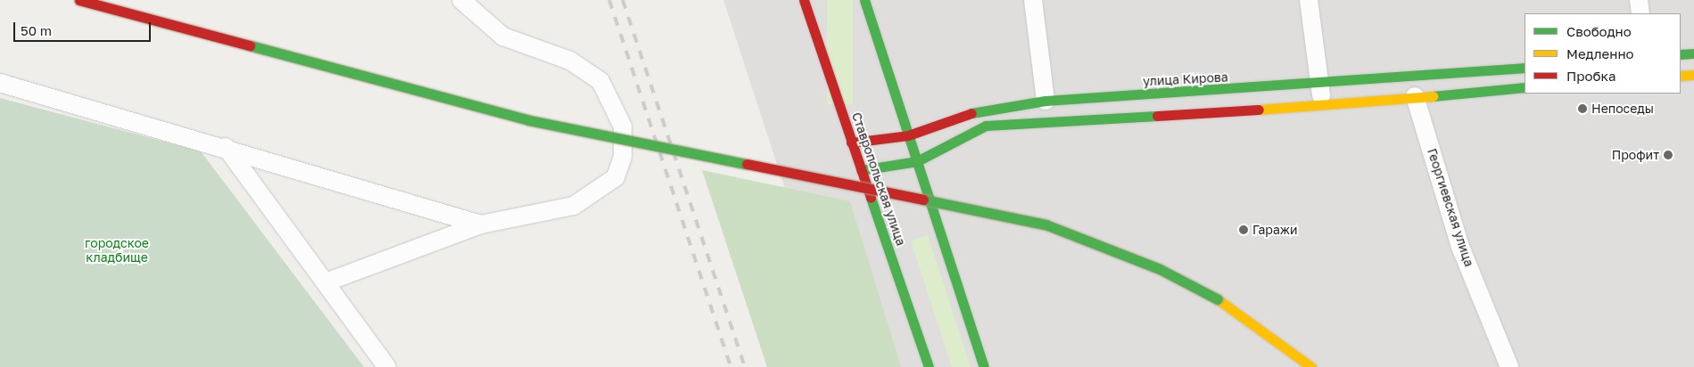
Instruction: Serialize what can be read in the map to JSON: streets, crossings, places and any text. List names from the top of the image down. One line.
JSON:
{"streets":{"main road":["улица Кирова","Ставропольская улица"],"street":["Георгиевская улица"]},"crossings":[["улица Кирова","Ставропольская улица"]],"parks":["городское кладбище"],"places":["Непоседы","Профит","Гаражи"],"legend":["Свободно","Медленно","Пробка"],"scale_bar":"50 m"}
